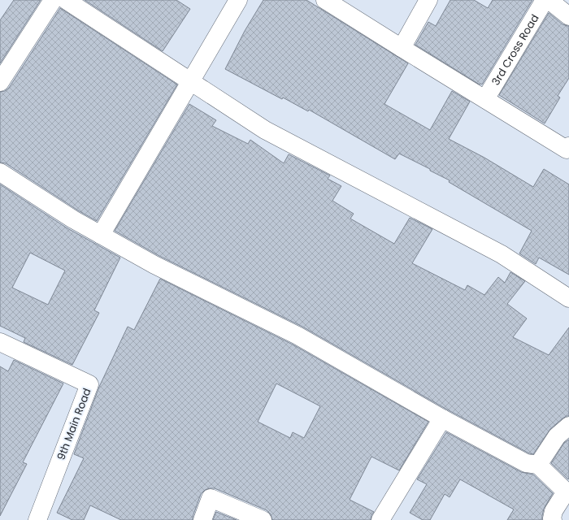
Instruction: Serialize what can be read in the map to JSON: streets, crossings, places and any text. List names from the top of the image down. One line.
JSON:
{"streets":{"street":["3rd Cross Road","9th Main Road"]}}
